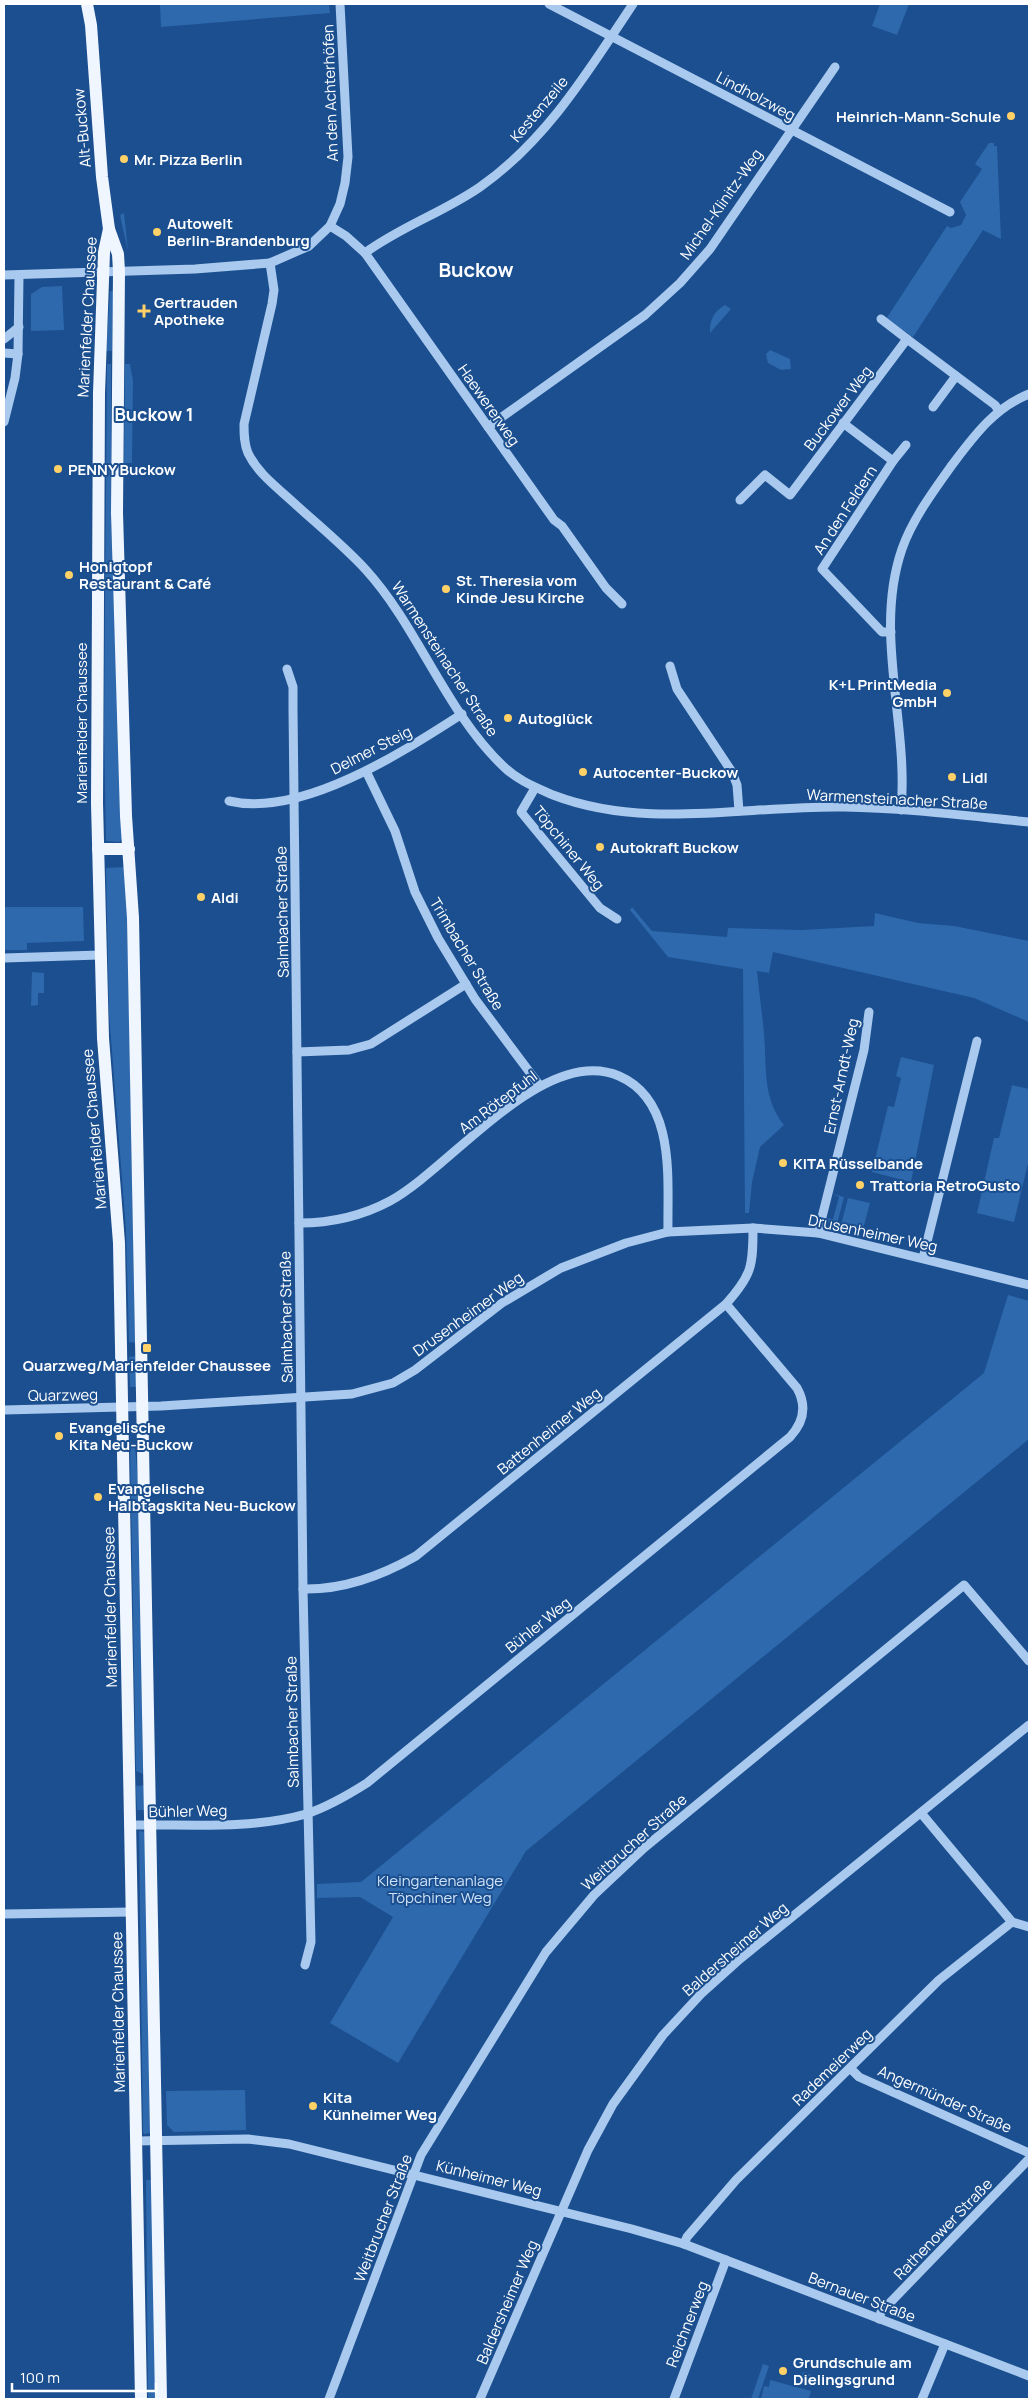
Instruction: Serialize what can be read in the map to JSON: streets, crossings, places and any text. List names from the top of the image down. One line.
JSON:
{"streets":{"main road":["Alt-Buckow","Marienfelder Chaussee"],"street":["An den Achterhöfen","Lindholzweg","Kestenzeile","Michel-Klinitz-Weg","Haewererweg","Buckower Weg","An den Feldern","Warmensteinacher Straße","Delmer Steig","Töpchiner Weg","Salmbacher Straße","Trimbacher Straße","Ernst-Arndt-Weg","Am Rötepfuhl","Drusenheimer Weg","Quarzweg","Battenheimer Weg","Bühler Weg","Weitbrucher Straße","Baldersheimer Weg","Rademeierweg","Angermünder Straße","Künheimer Weg","Rathenower Straße","Bernauer Straße","Reichnerweg"]},"crossings":[["An den Achterhöfen","Marienfelder Chaussee"],["An den Achterhöfen","Haewererweg"],["An den Achterhöfen","Warmensteinacher Straße"],["Lindholzweg","Kestenzeile"],["Lindholzweg","Michel-Klinitz-Weg"],["Kestenzeile","Haewererweg"],["Alt-Buckow","Marienfelder Chaussee"],["Michel-Klinitz-Weg","Haewererweg"],["Marienfelder Chaussee","Drusenheimer Weg"],["Marienfelder Chaussee","Quarzweg"],["Marienfelder Chaussee","Bühler Weg"],["Marienfelder Chaussee","Künheimer Weg"],["Buckower Weg","An den Feldern"],["Warmensteinacher Straße","Delmer Steig"],["Warmensteinacher Straße","Töpchiner Weg"],["Delmer Steig","Salmbacher Straße"],["Delmer Steig","Trimbacher Straße"],["Salmbacher Straße","Am Rötepfuhl"],["Salmbacher Straße","Drusenheimer Weg"],["Salmbacher Straße","Battenheimer Weg"],["Salmbacher Straße","Bühler Weg"],["Trimbacher Straße","Am Rötepfuhl"],["Ernst-Arndt-Weg","Drusenheimer Weg"],["Am Rötepfuhl","Drusenheimer Weg"],["Drusenheimer Weg","Quarzweg"],["Drusenheimer Weg","Battenheimer Weg"],["Battenheimer Weg","Bühler Weg"],["Weitbrucher Straße","Künheimer Weg"],["Baldersheimer Weg","Künheimer Weg"],["Rademeierweg","Angermünder Straße"],["Rademeierweg","Künheimer Weg"],["Rademeierweg","Bernauer Straße"],["Künheimer Weg","Bernauer Straße"],["Rathenower Straße","Bernauer Straße"],["Bernauer Straße","Reichnerweg"]],"districts":["Buckow","Buckow 1"],"parks":["Kleingartenanlage Töpchiner Weg"],"places":{"other":["Heinrich-Mann-Schule","Mr. Pizza Berlin","Autowelt Berlin-Brandenburg","PENNY Buckow","Honigtopf Restaurant & Café","St. Theresia vom Kinde Jesu Kirche","K+L PrintMedia GmbH","Autoglück","Autocenter-Buckow","Lidl","Autokraft Buckow","Aldi","KITA Rüsselbande","Trattoria RetroGusto","Evangelische Kita Neu-Buckow","Evangelische Halbtagskita Neu-Buckow","Kita Künheimer Weg","Grundschule am Dielingsgrund"],"health":["Gertrauden Apotheke"],"transit":["Quarzweg/Marienfelder Chaussee"]},"scale_bar":"100 m"}
